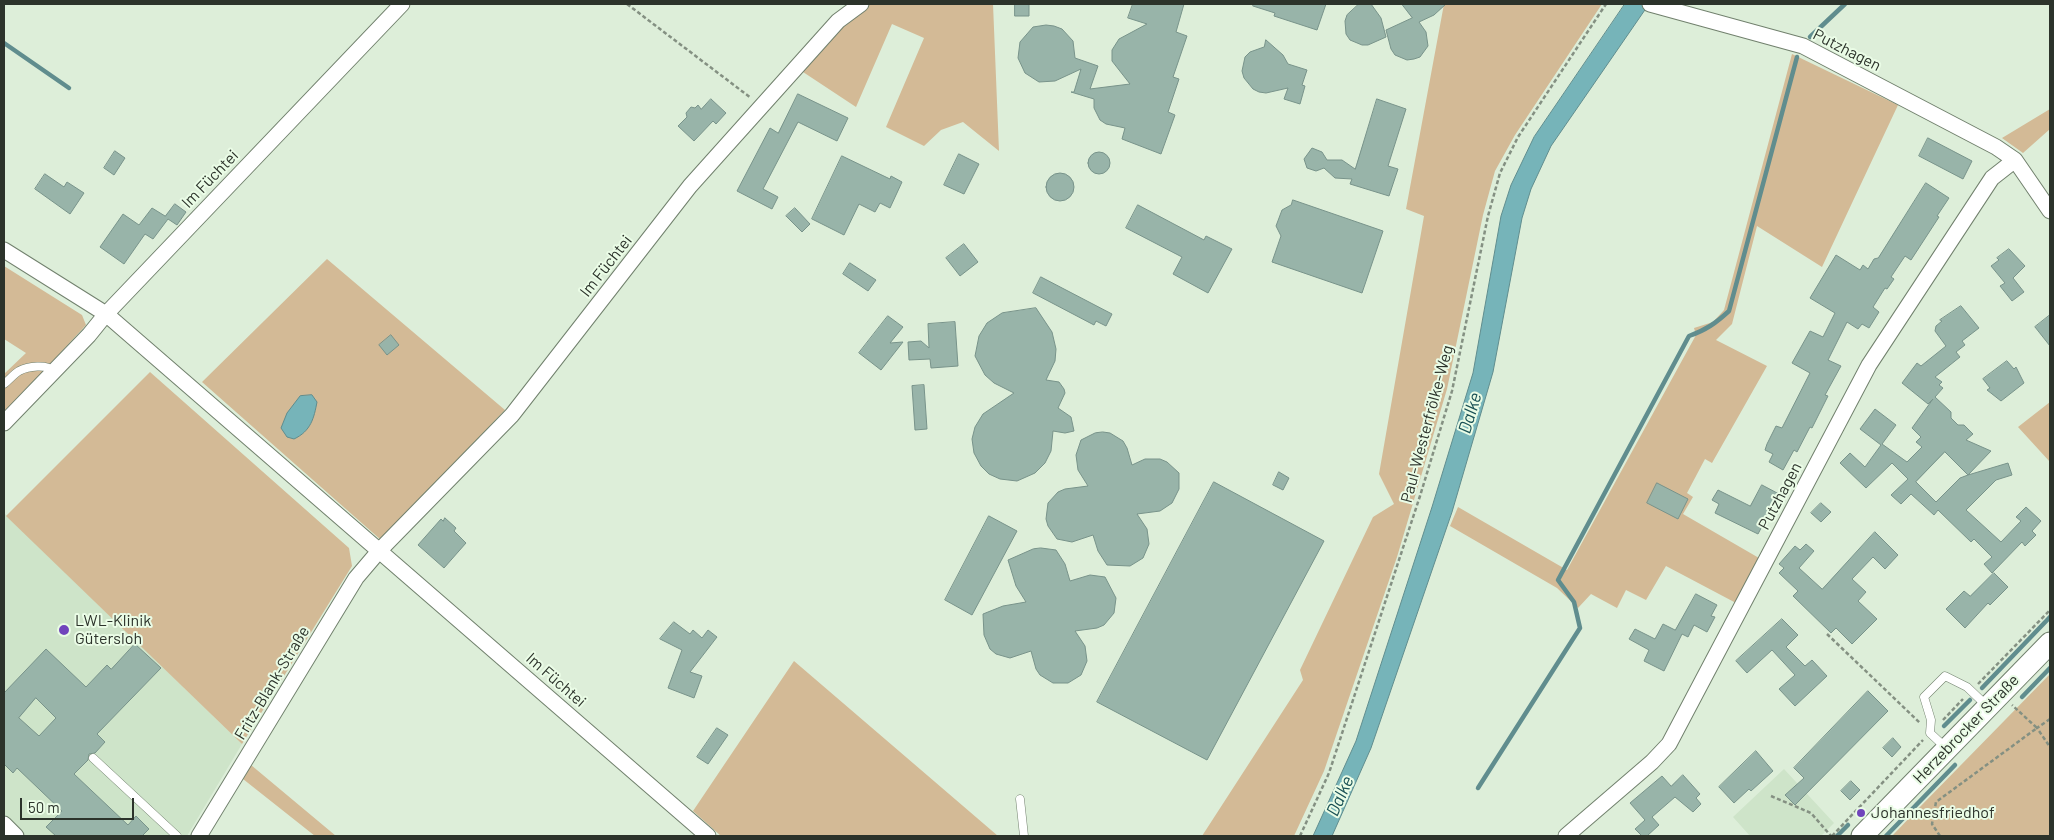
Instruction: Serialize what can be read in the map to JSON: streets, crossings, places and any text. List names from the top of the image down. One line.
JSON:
{"streets":{"main road":["Herzebrocker Straße"],"street":["Putzhagen","Im Füchtei","Fritz-Blank-Straße"],"path":["Paul-Westerfrölke-Weg"]},"crossings":[["Im Füchtei","Fritz-Blank-Straße"]],"water":["Dalke"],"places":["LWL-Klinik Gütersloh","Johannesfriedhof"],"scale_bar":"50 m"}
